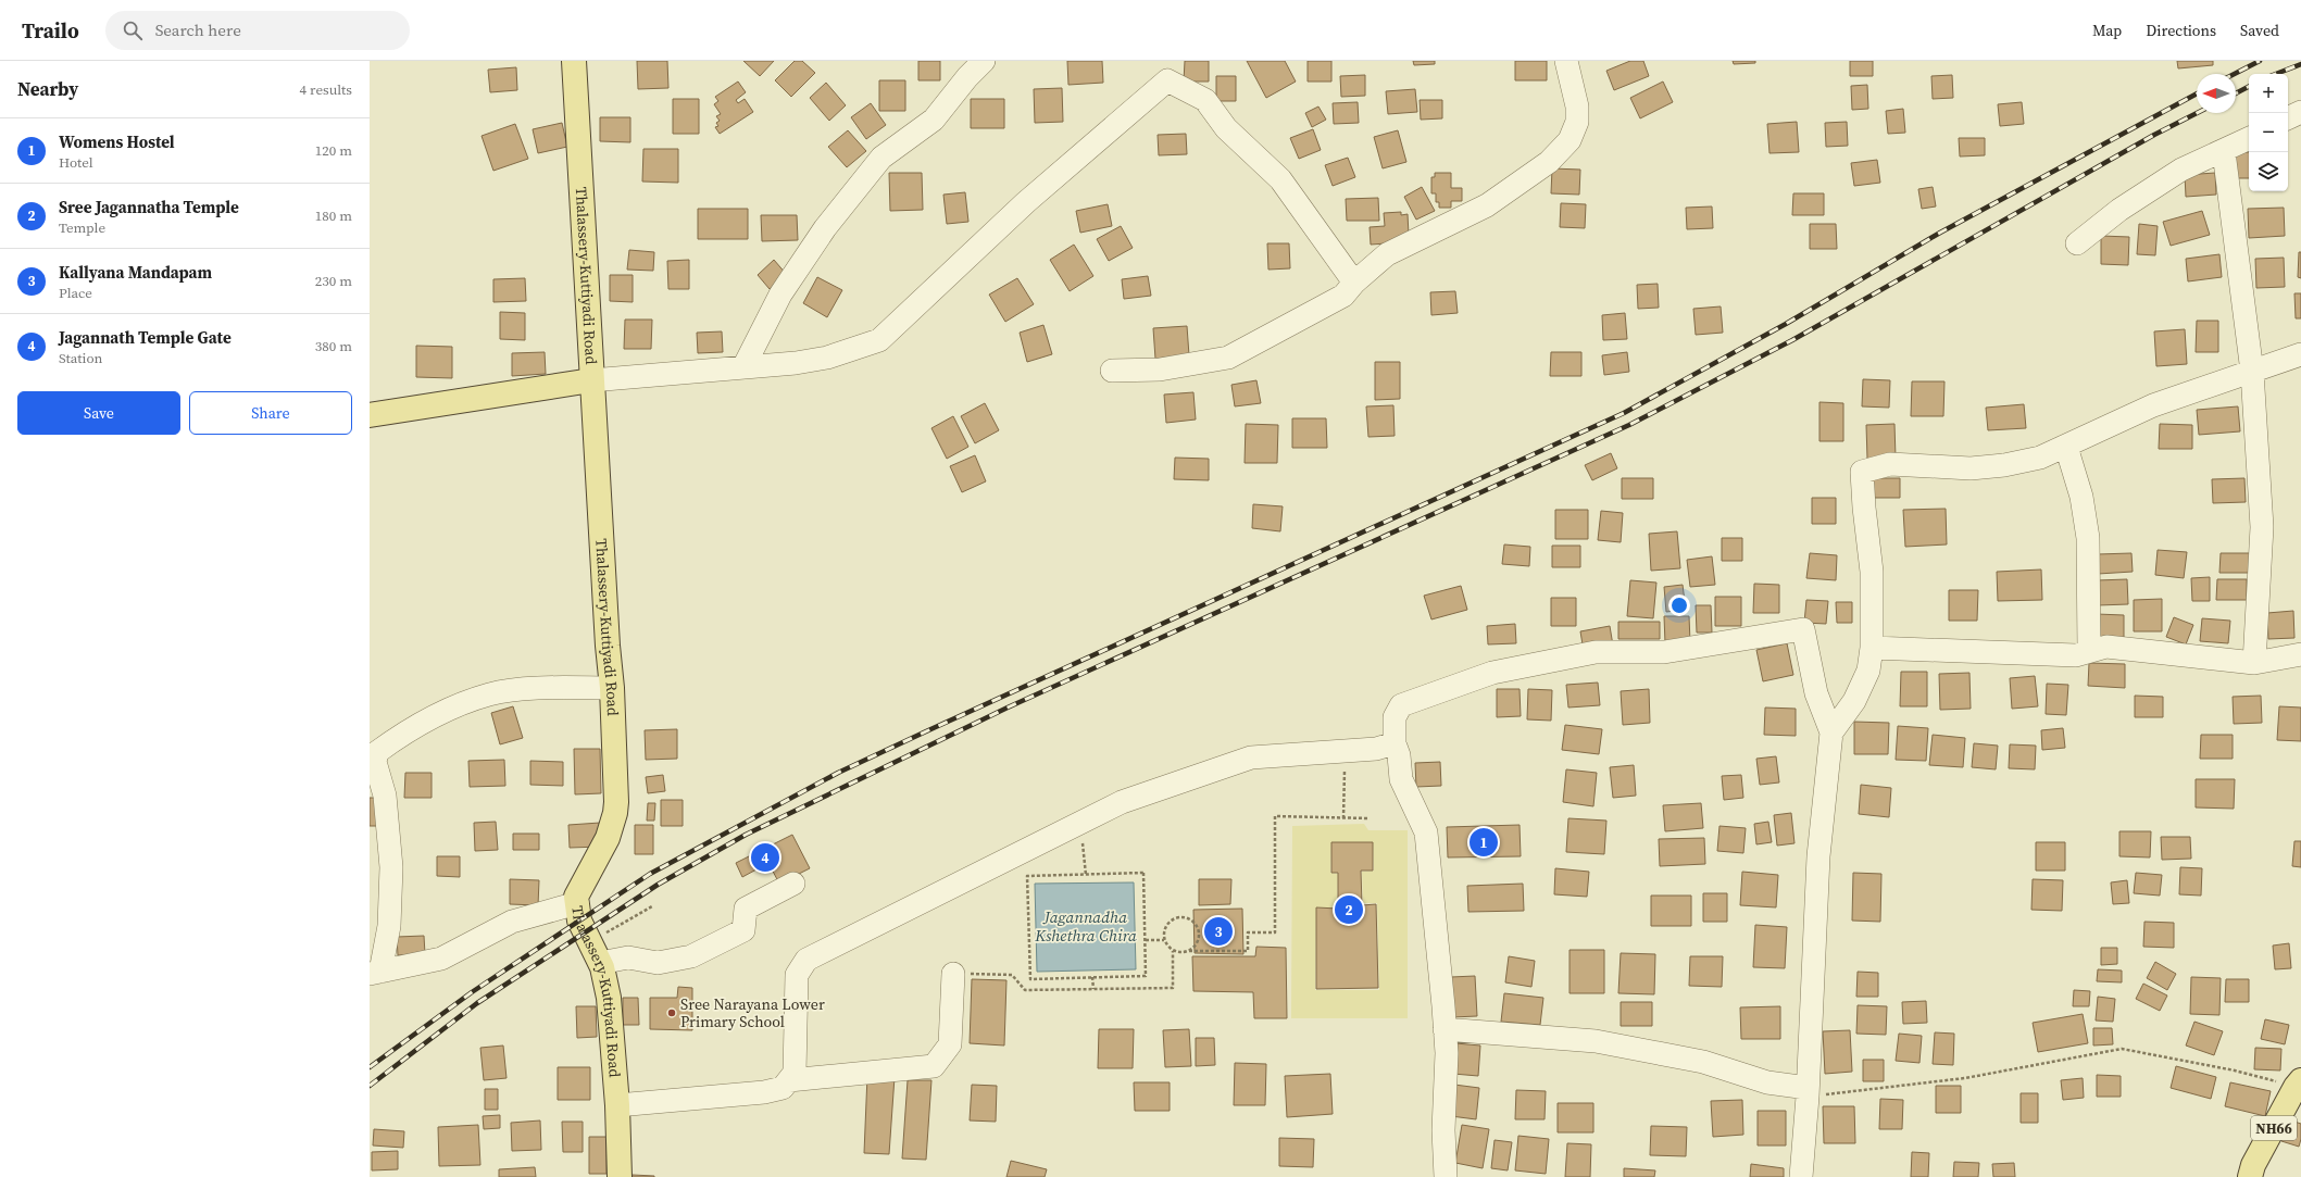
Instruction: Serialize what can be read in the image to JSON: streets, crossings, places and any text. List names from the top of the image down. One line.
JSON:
{"streets":{"main road":["Thalassery-Kuttiyadi Road","NH66"]},"water":["Jagannadha Kshethra Chira"],"places":["Sree Narayana Lower Primary School"],"north":"left","page":{"header":"Trailo","search":"Search here","nav":["Map","Directions","Saved"],"heading":["Nearby","4 results"],"map_buttons":["+","−"],"list":[{"mark":"1","name":"Womens Hostel","note":"Hotel","value":"120 m"},{"mark":"2","name":"Sree Jagannatha Temple","note":"Temple","value":"180 m"},{"mark":"3","name":"Kallyana Mandapam","note":"Place","value":"230 m"},{"mark":"4","name":"Jagannath Temple Gate","note":"Station","value":"380 m"}],"buttons":["Save","Share"],"pins":["1","4","2","3"]}}
